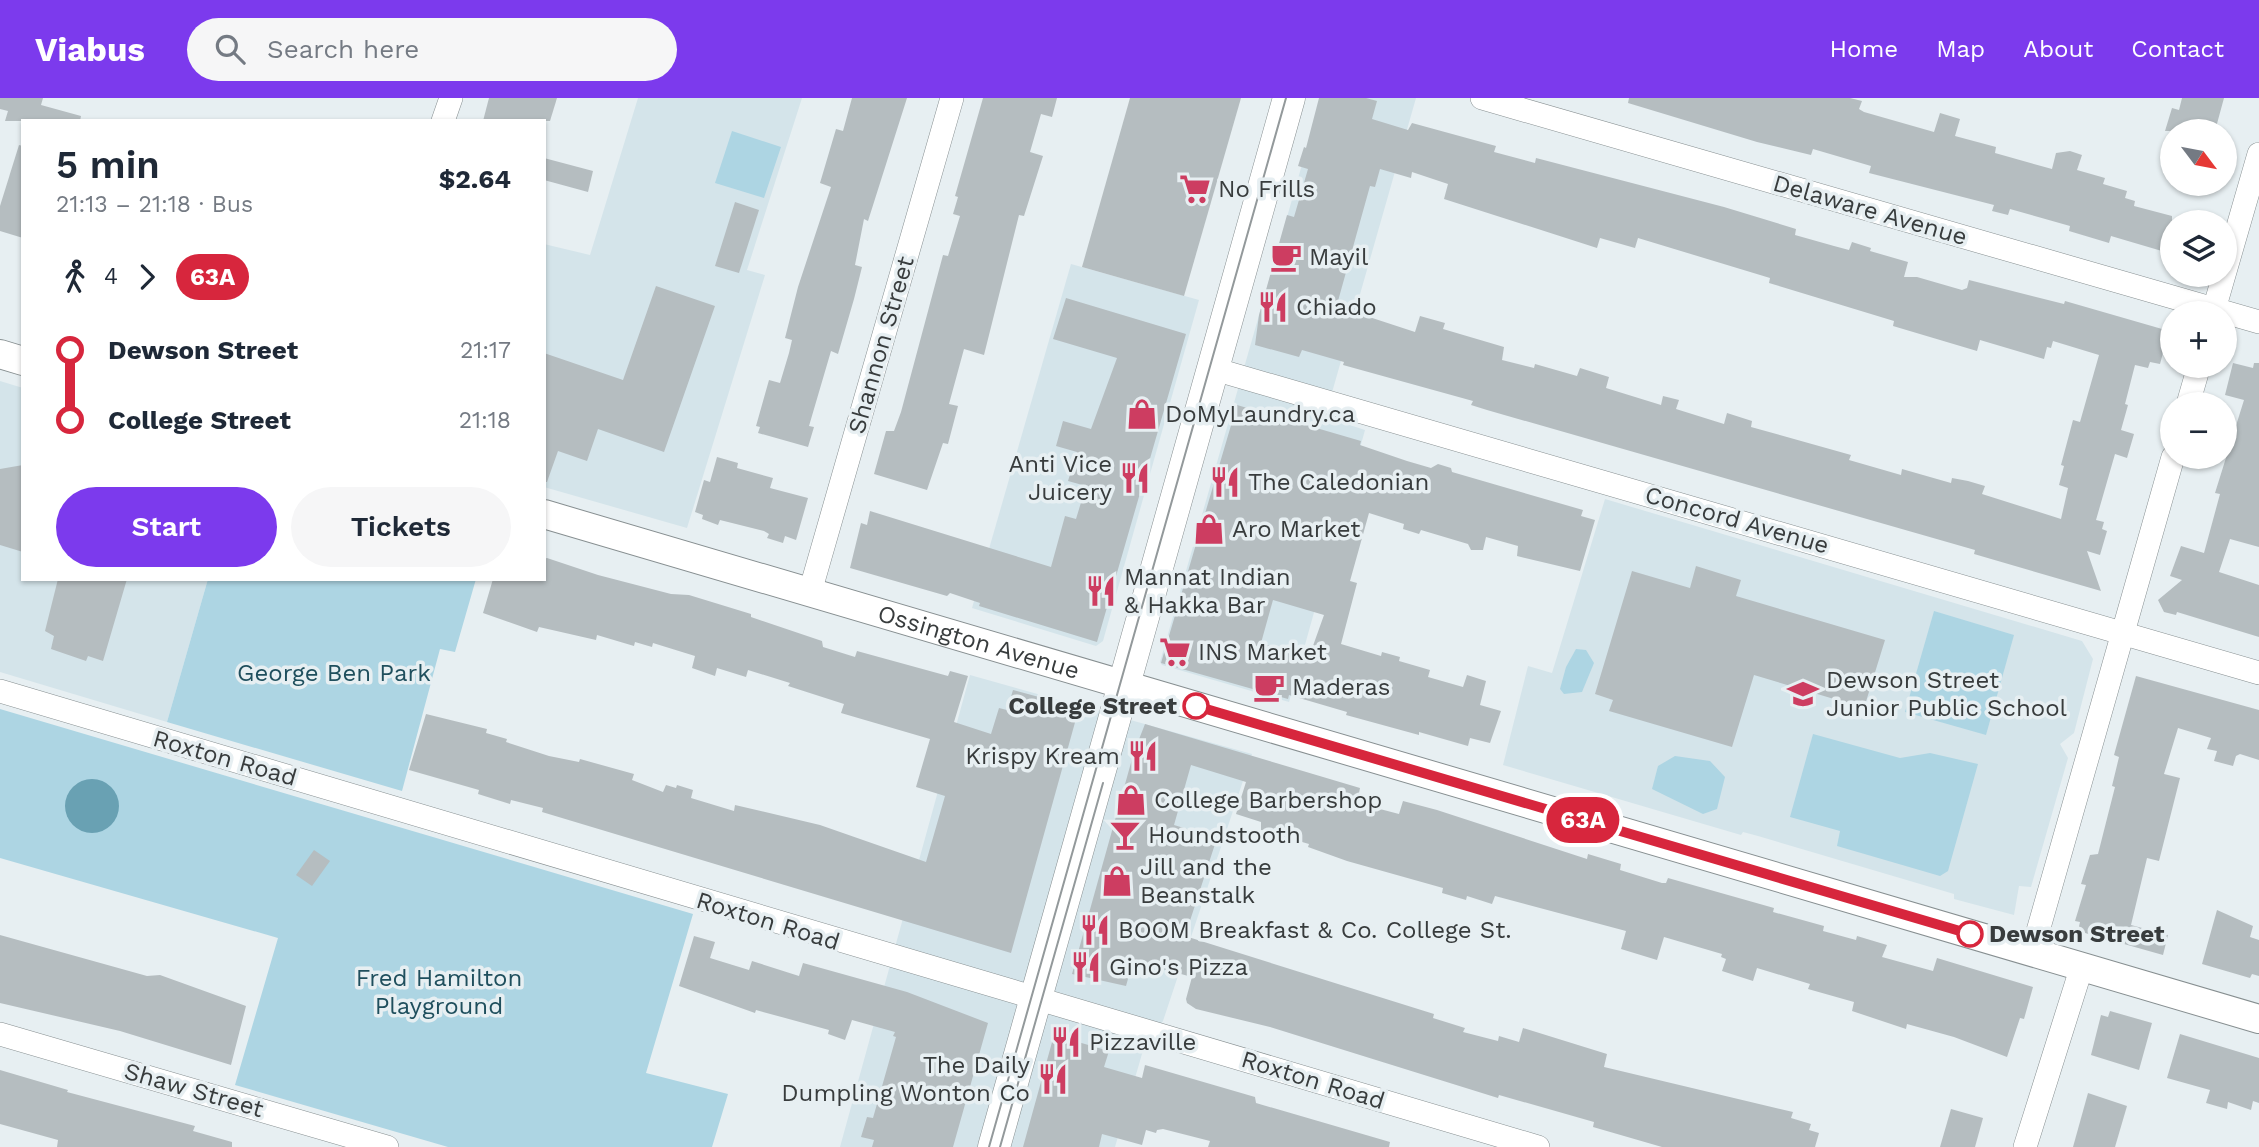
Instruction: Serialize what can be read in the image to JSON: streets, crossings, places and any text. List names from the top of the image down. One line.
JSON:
{"streets":{"street":["Delaware Avenue","Shannon Street","Concord Avenue","Ossington Avenue","Roxton Road","Shaw Street"]},"crossings":[["Shannon Street","Ossington Avenue"]],"parks":["George Ben Park","Fred Hamilton Playground"],"places":{"supermarket":["No Frills","INS Market"],"cafe":["Mayil","Maderas"],"restaurant":["Chiado","Anti Vice Juicery","The Caledonian","Mannat Indian & Hakka Bar","Krispy Kream","BOOM Breakfast & Co. College St.","Gino's Pizza","Pizzaville","The Daily Dumpling Wonton Co"],"shop":["DoMyLaundry.ca","Aro Market","College Barbershop","Jill and the Beanstalk"],"school or university":["Dewson Street Junior Public School"],"other":["College Street","Dewson Street"],"bar":["Houndstooth"]},"lines":["bus line 63A"],"north":"bottom right","page":{"header":"Viabus","search":"Search here","nav":["Home","Map","About","Contact"],"on_map":"63A","map_buttons":["+","−"],"heading":["5 min","21:13 – 21:18 · Bus","$2.64"],"legs":["4","63A"],"list":[{"name":"Dewson Street","value":"21:17"},{"name":"College Street","value":"21:18"}],"buttons":["Start","Tickets"]}}
